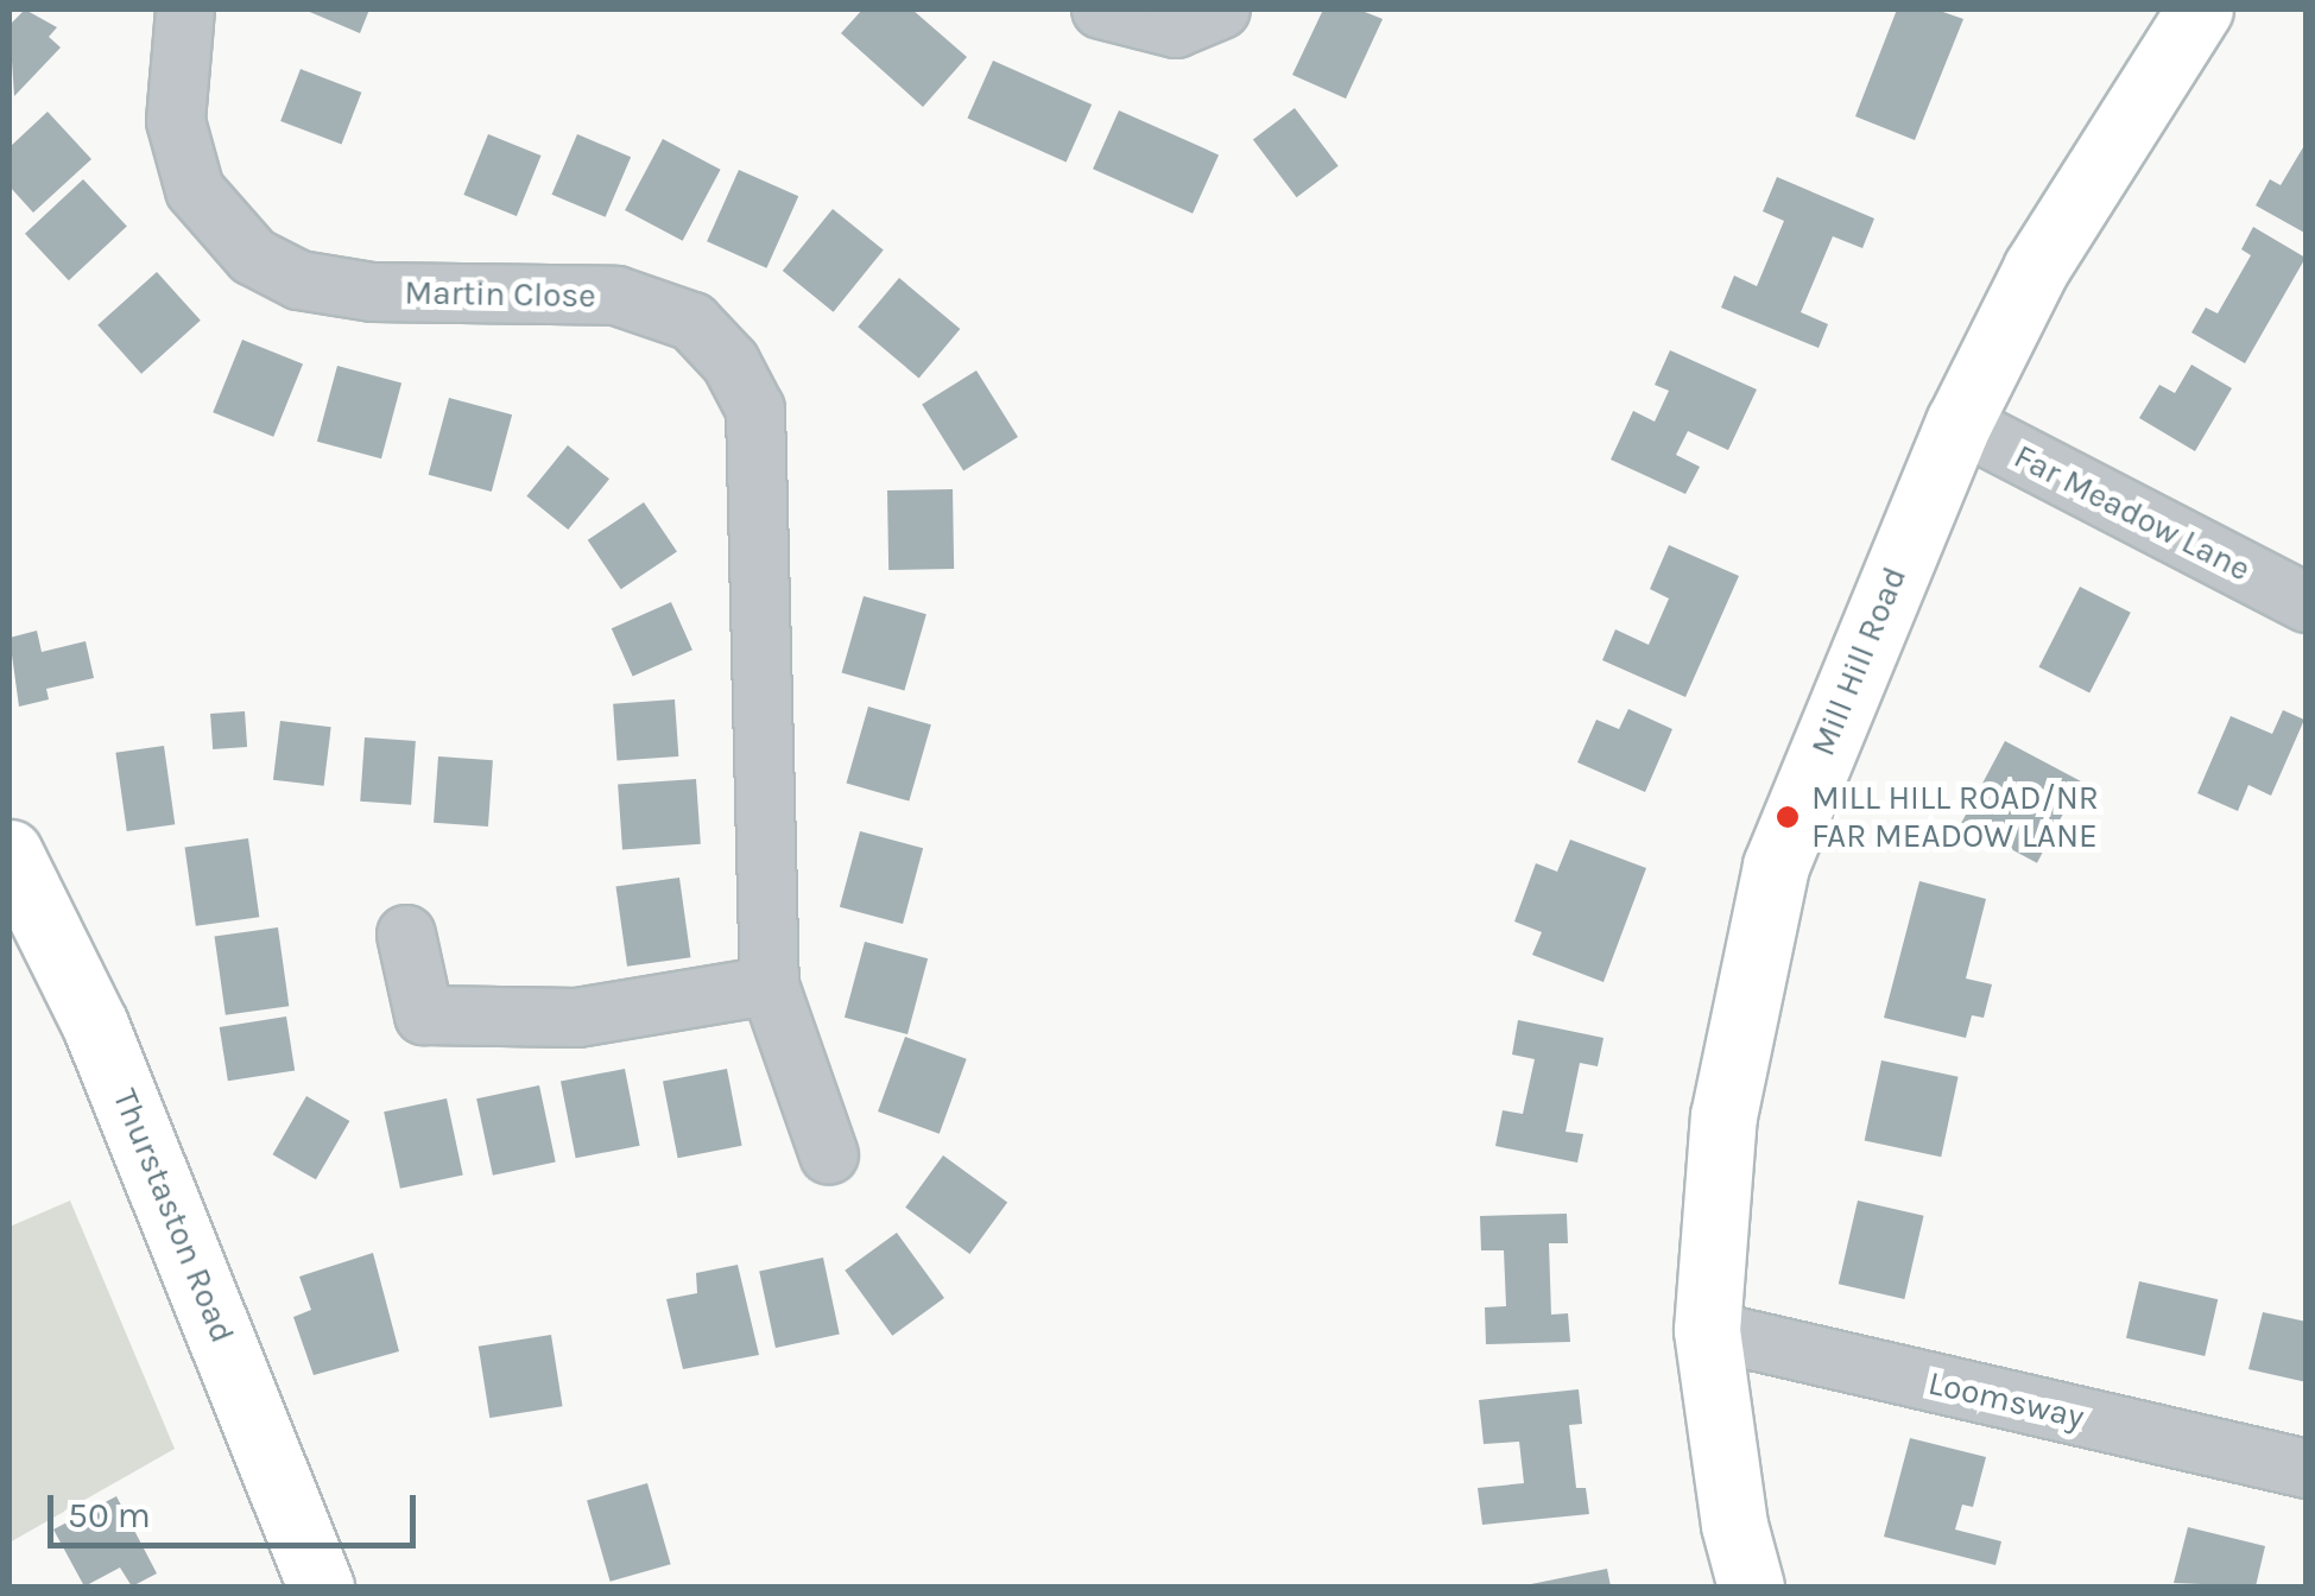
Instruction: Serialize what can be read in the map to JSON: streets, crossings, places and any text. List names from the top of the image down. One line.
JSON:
{"streets":{"street":["Martin Close","Far Meadow Lane","Mill Hill Road","Thurstaston Road","Loomsway"]},"crossings":[["Far Meadow Lane","Mill Hill Road"],["Mill Hill Road","Loomsway"]],"places":["MILL HILL ROAD/NR FAR MEADOW LANE"],"scale_bar":"50 m"}
